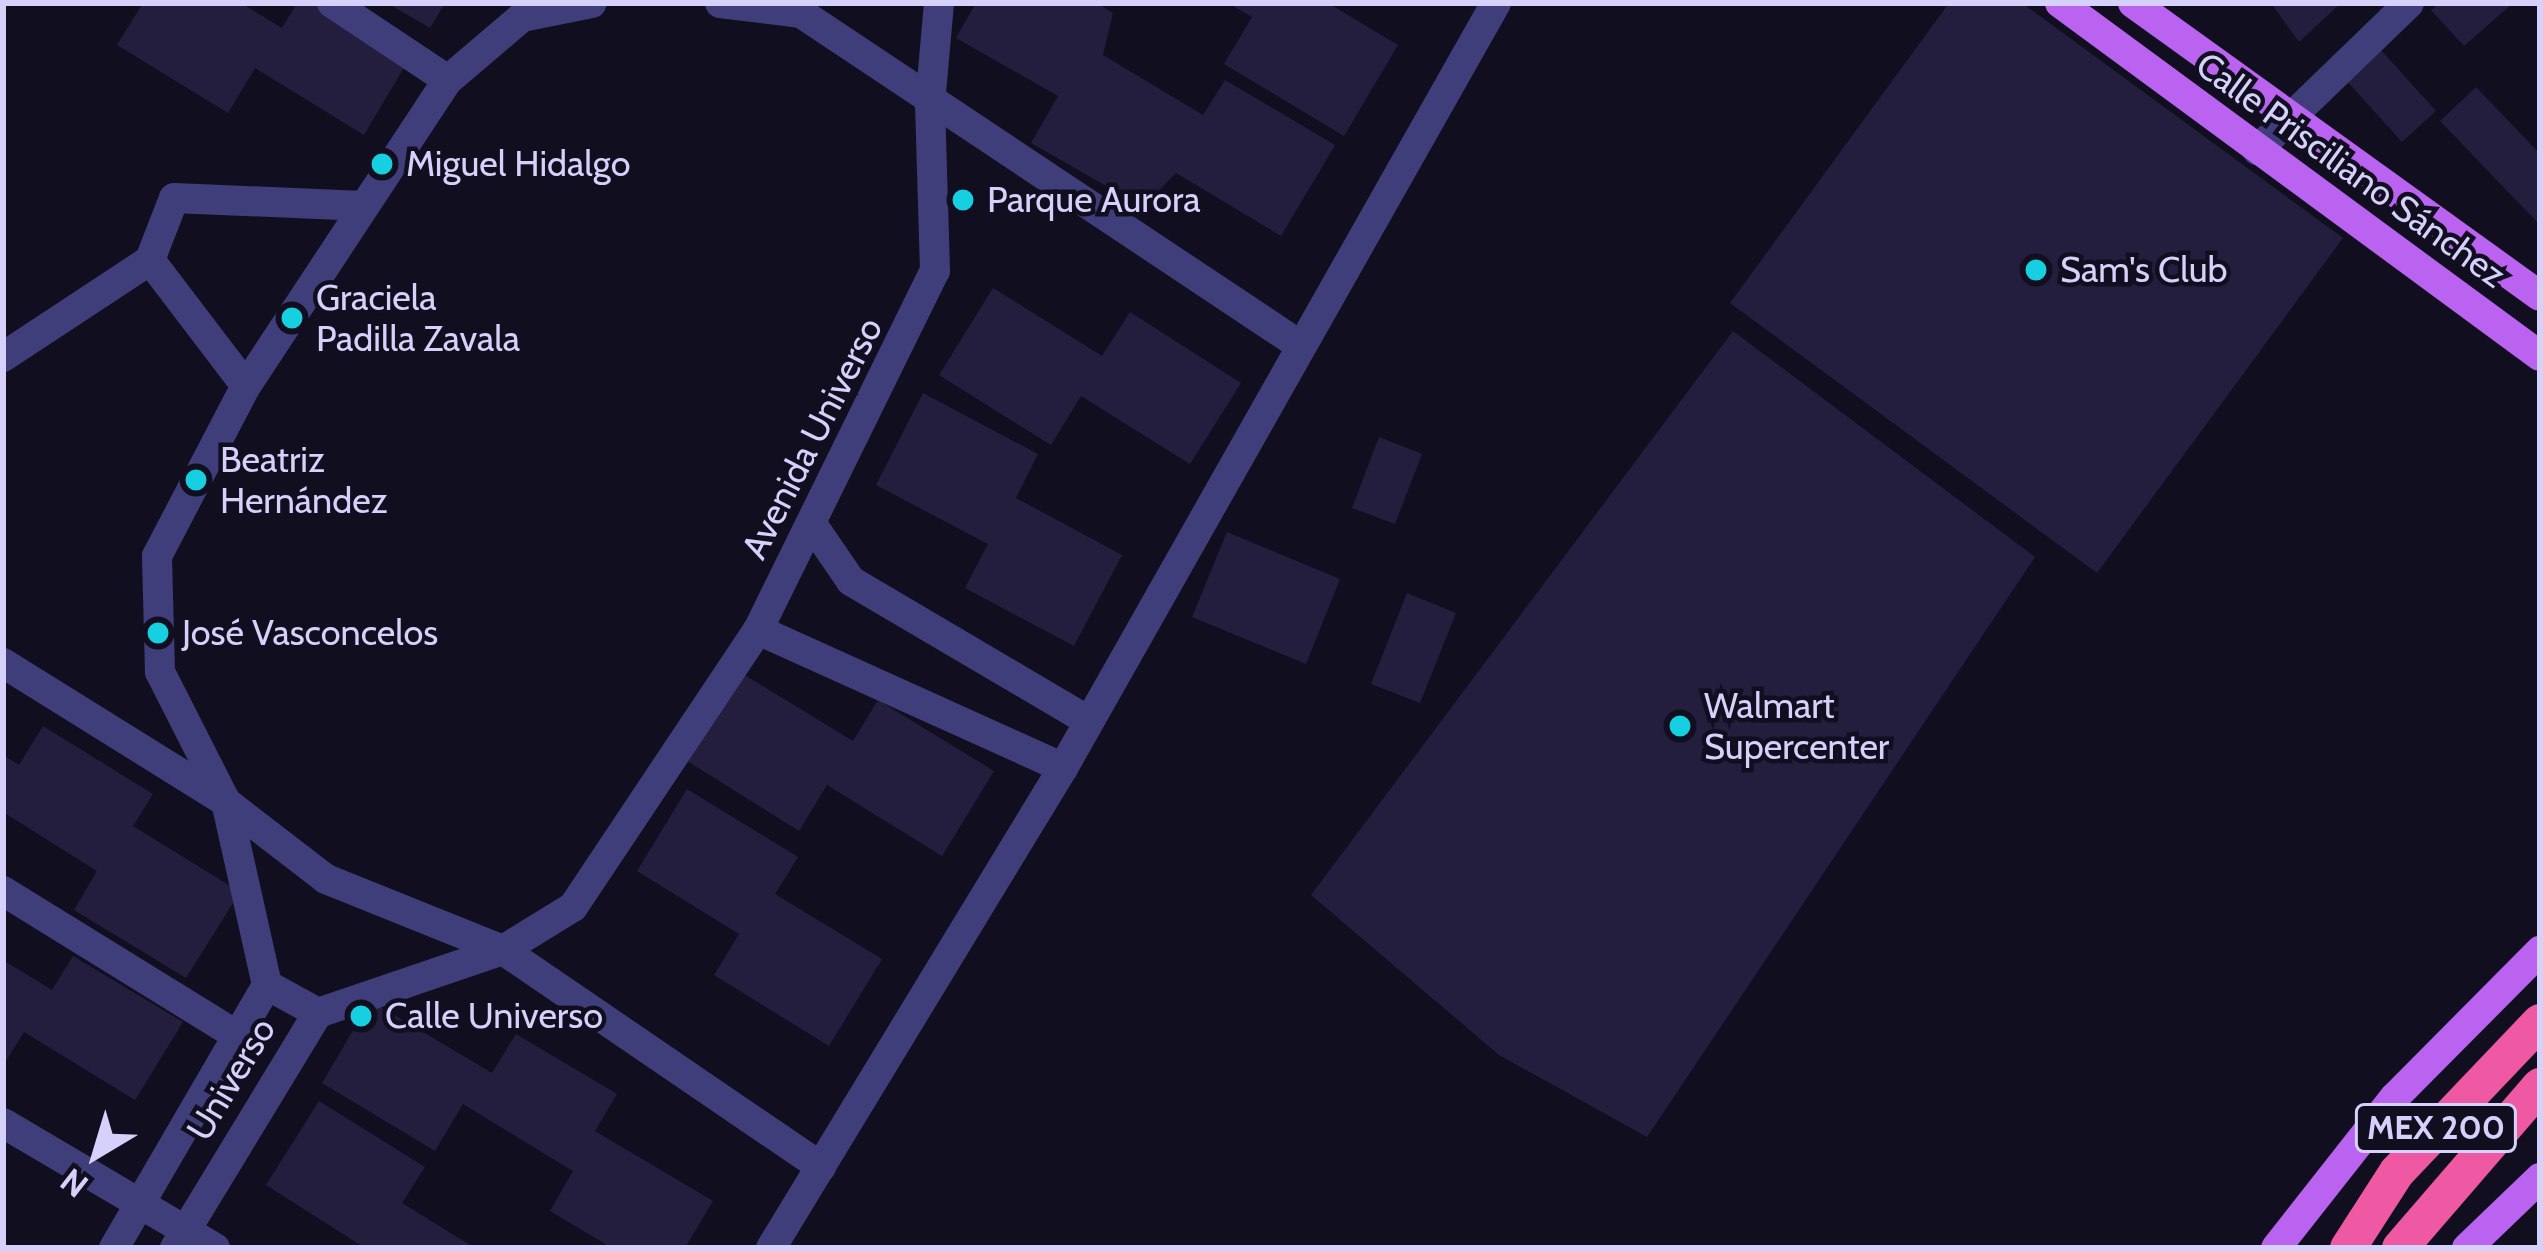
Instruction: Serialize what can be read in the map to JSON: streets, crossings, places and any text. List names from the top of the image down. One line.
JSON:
{"streets":{"highway":["MEX 200"],"main road":["Calle Prisciliano Sánchez"],"street":["Avenida Universo","Universo"]},"crossings":[["Avenida Universo","Universo"]],"places":["Miguel Hidalgo","Parque Aurora","Sam's Club","Graciela Padilla Zavala","Beatriz Hernández","José Vasconcelos","Walmart Supercenter","Calle Universo"],"north":"bottom left"}
